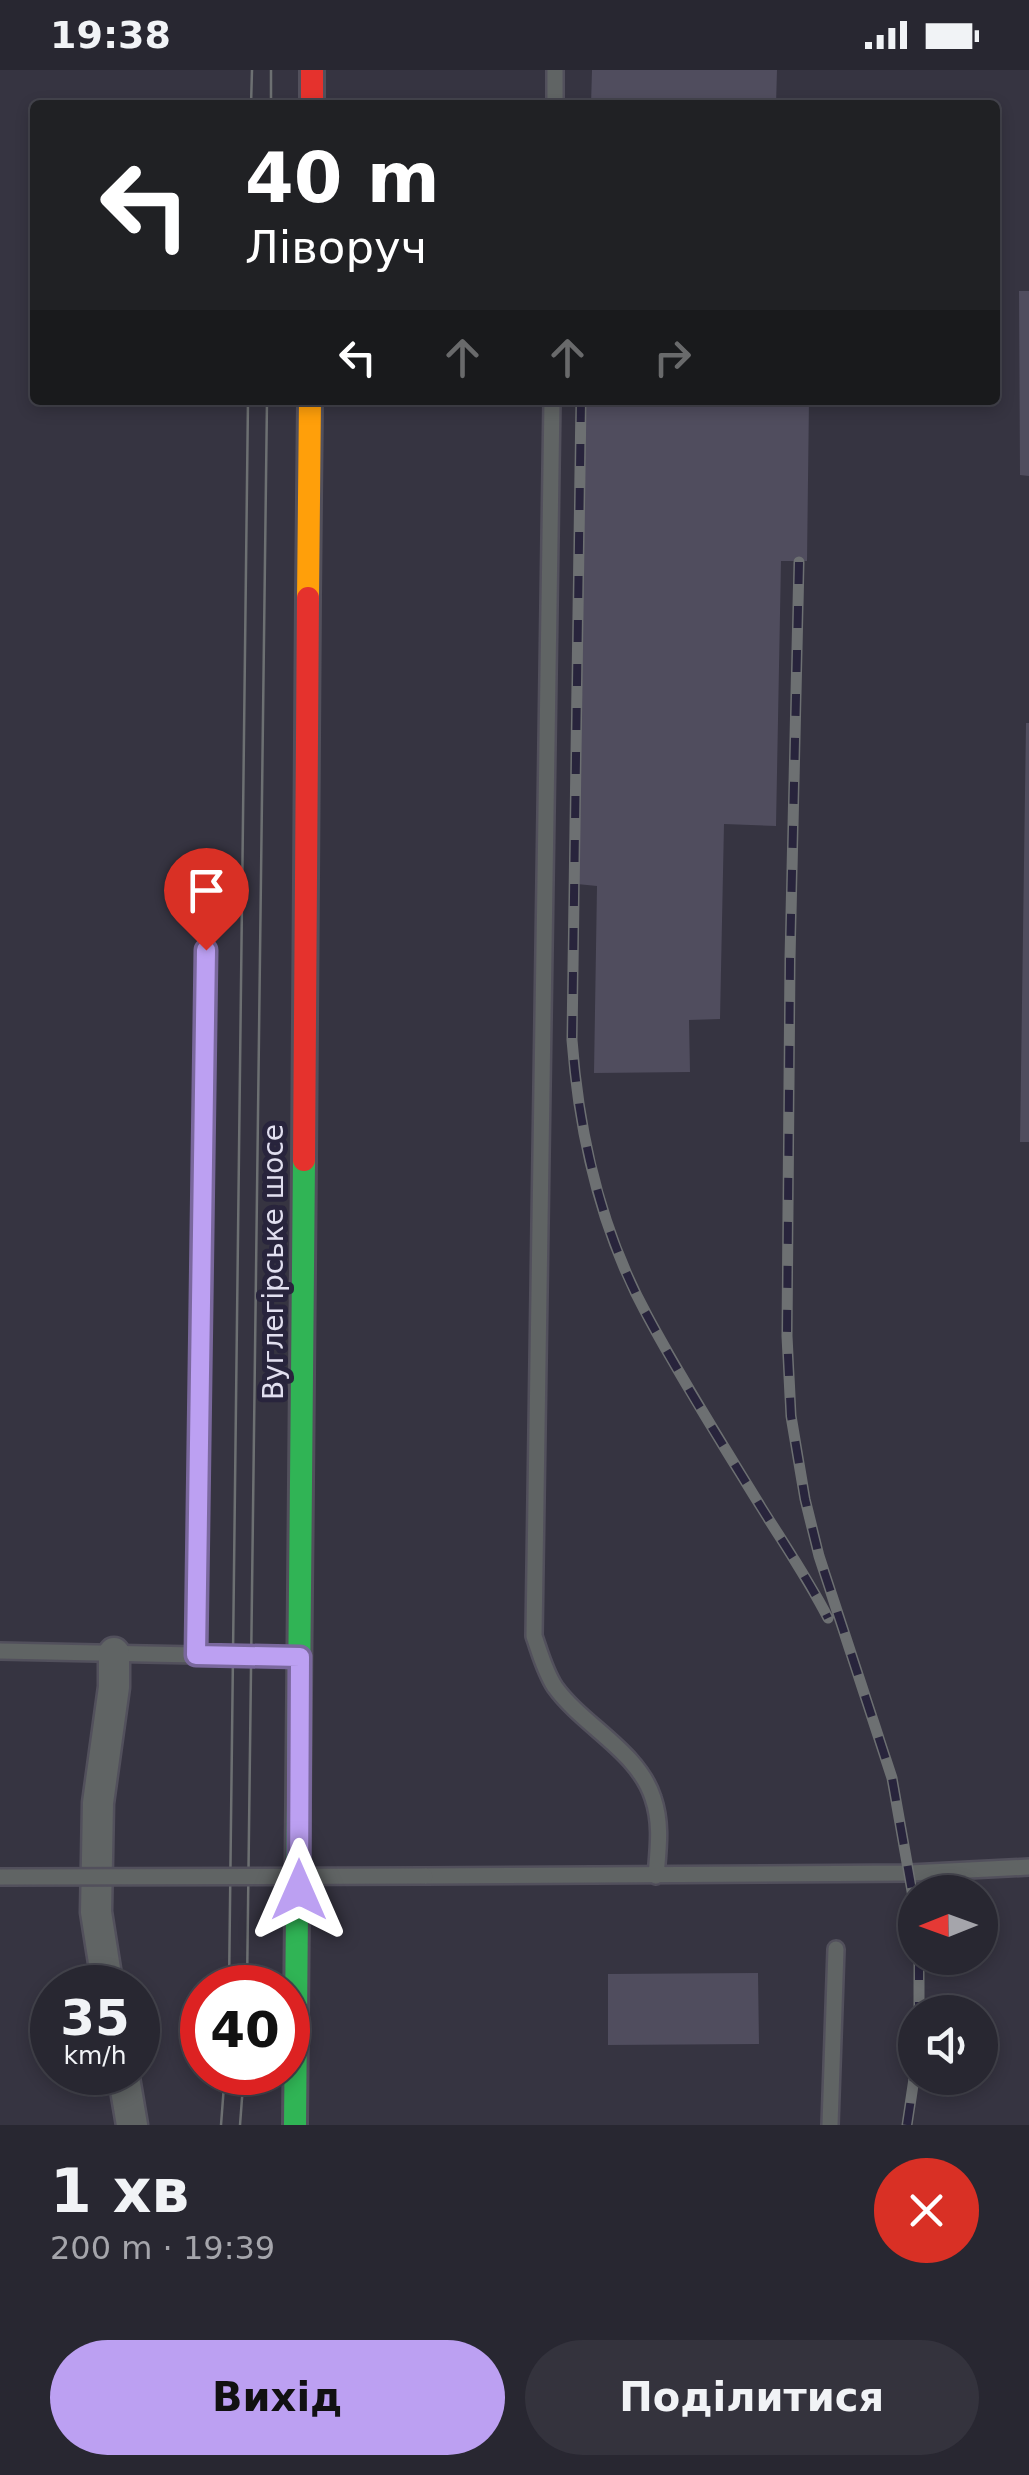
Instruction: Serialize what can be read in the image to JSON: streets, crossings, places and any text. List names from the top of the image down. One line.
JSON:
{"streets":{"street":["Вуглегірське шосе"]},"north":"left","page":{"status":"19:38","turn":["40 m","Ліворуч"],"speed":"35 km/h","limit":"40","heading":["1 хв","200 m · 19:39"],"buttons":["Вихід","Поділитися"]}}
